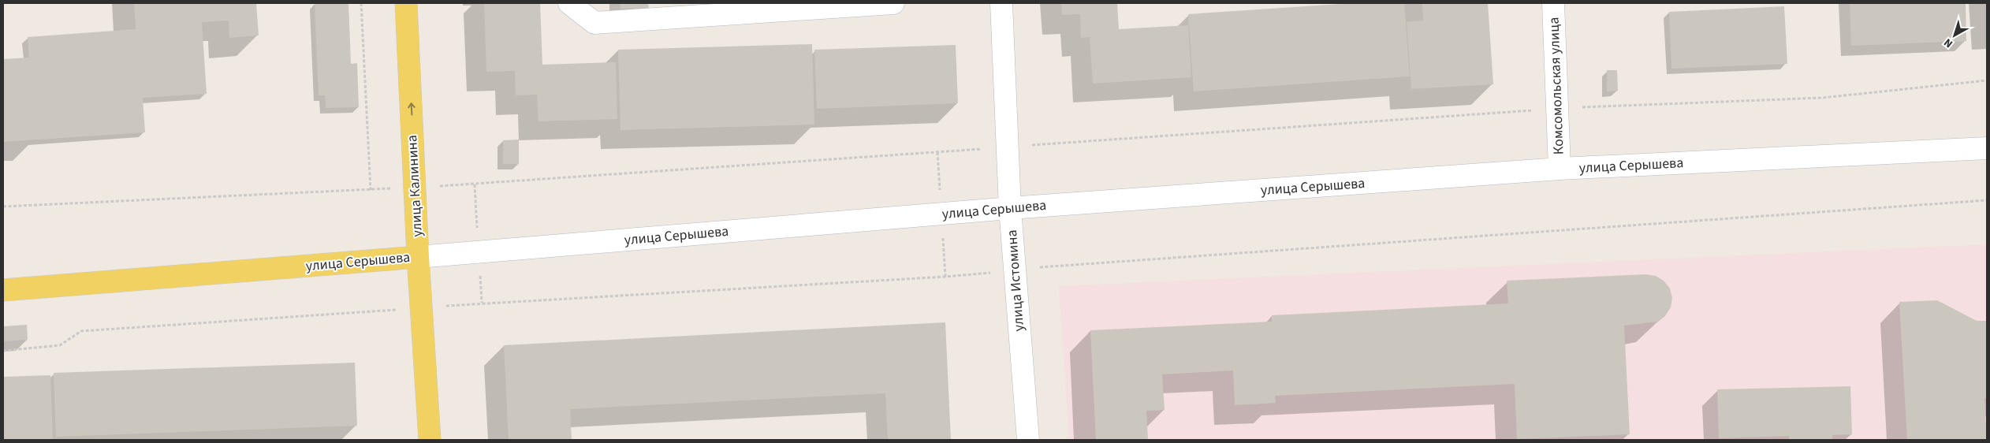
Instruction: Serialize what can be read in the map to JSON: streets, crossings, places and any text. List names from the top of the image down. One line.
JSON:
{"streets":{"main road":["улица Серышева","улица Калинина"],"street":["Комсомольская улица","улица Истомина"]},"crossings":[["Комсомольская улица","улица Серышева"],["улица Серышева","улица Калинина"],["улица Серышева","улица Истомина"]],"one_way":["улица Калинина"],"north":"bottom left"}
